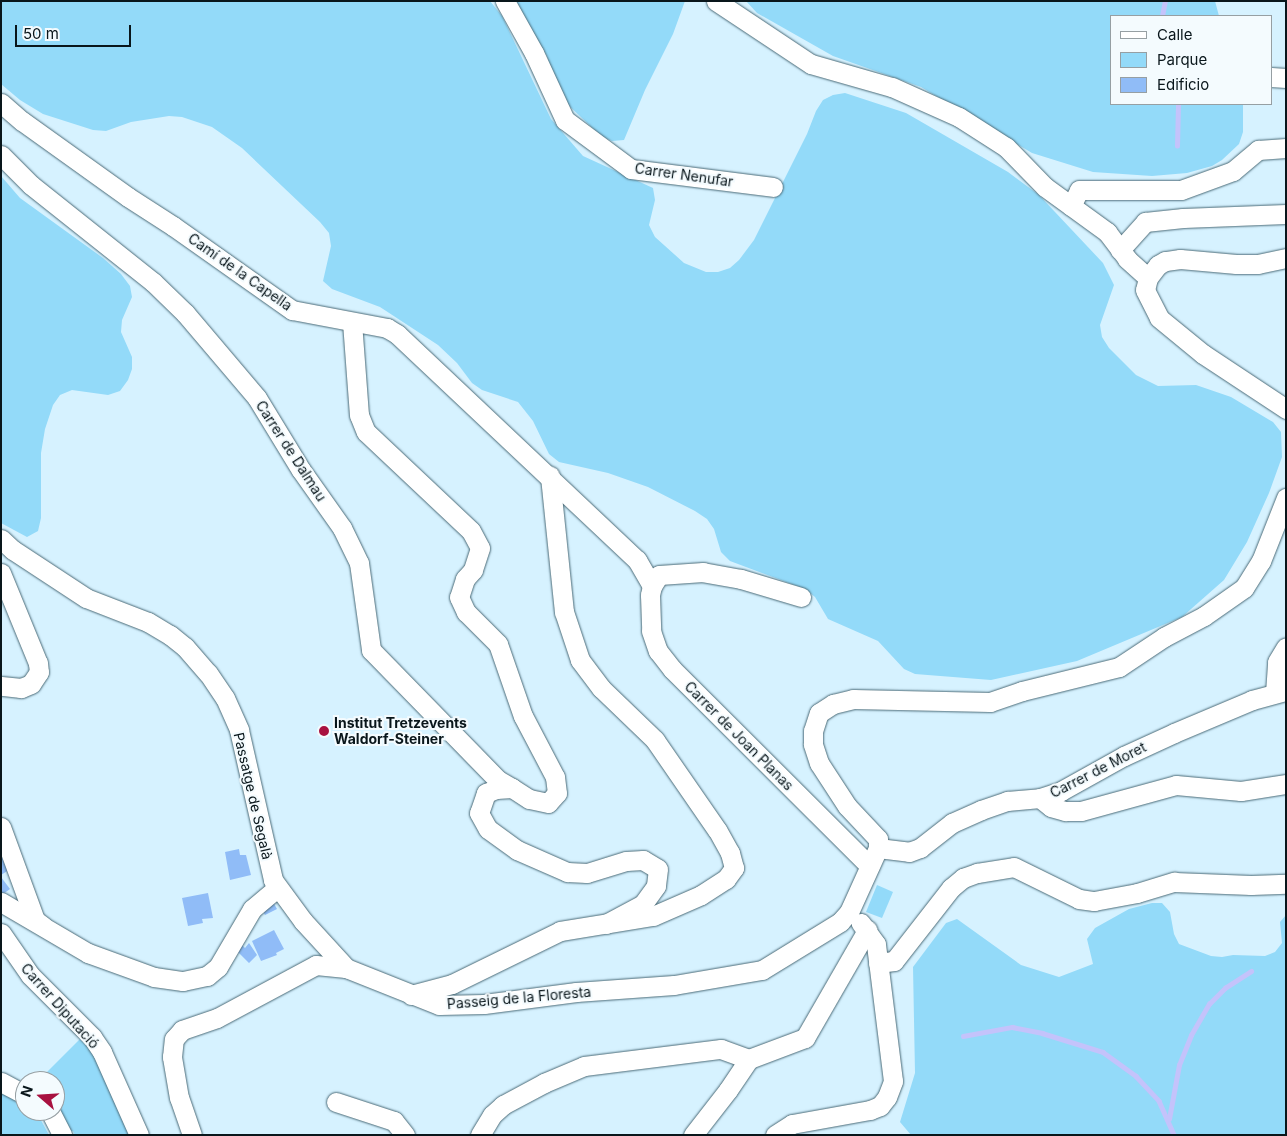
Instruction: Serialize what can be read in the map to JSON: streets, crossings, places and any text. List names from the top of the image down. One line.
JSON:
{"streets":{"street":["Carrer Nenufar","Camí de la Capella","Carrer de Dalmau","Carrer de Joan Planas","Carrer de Moret","Passatge de Segalà","Passeig de la Floresta","Carrer Diputació"]},"crossings":[["Camí de la Capella","Carrer de Dalmau"],["Camí de la Capella","Carrer de Joan Planas"],["Passatge de Segalà","Passeig de la Floresta"]],"places":["Institut Tretzevents Waldorf-Steiner"],"legend":["Calle","Parque","Edificio"],"scale_bar":"50 m","north":"left"}
